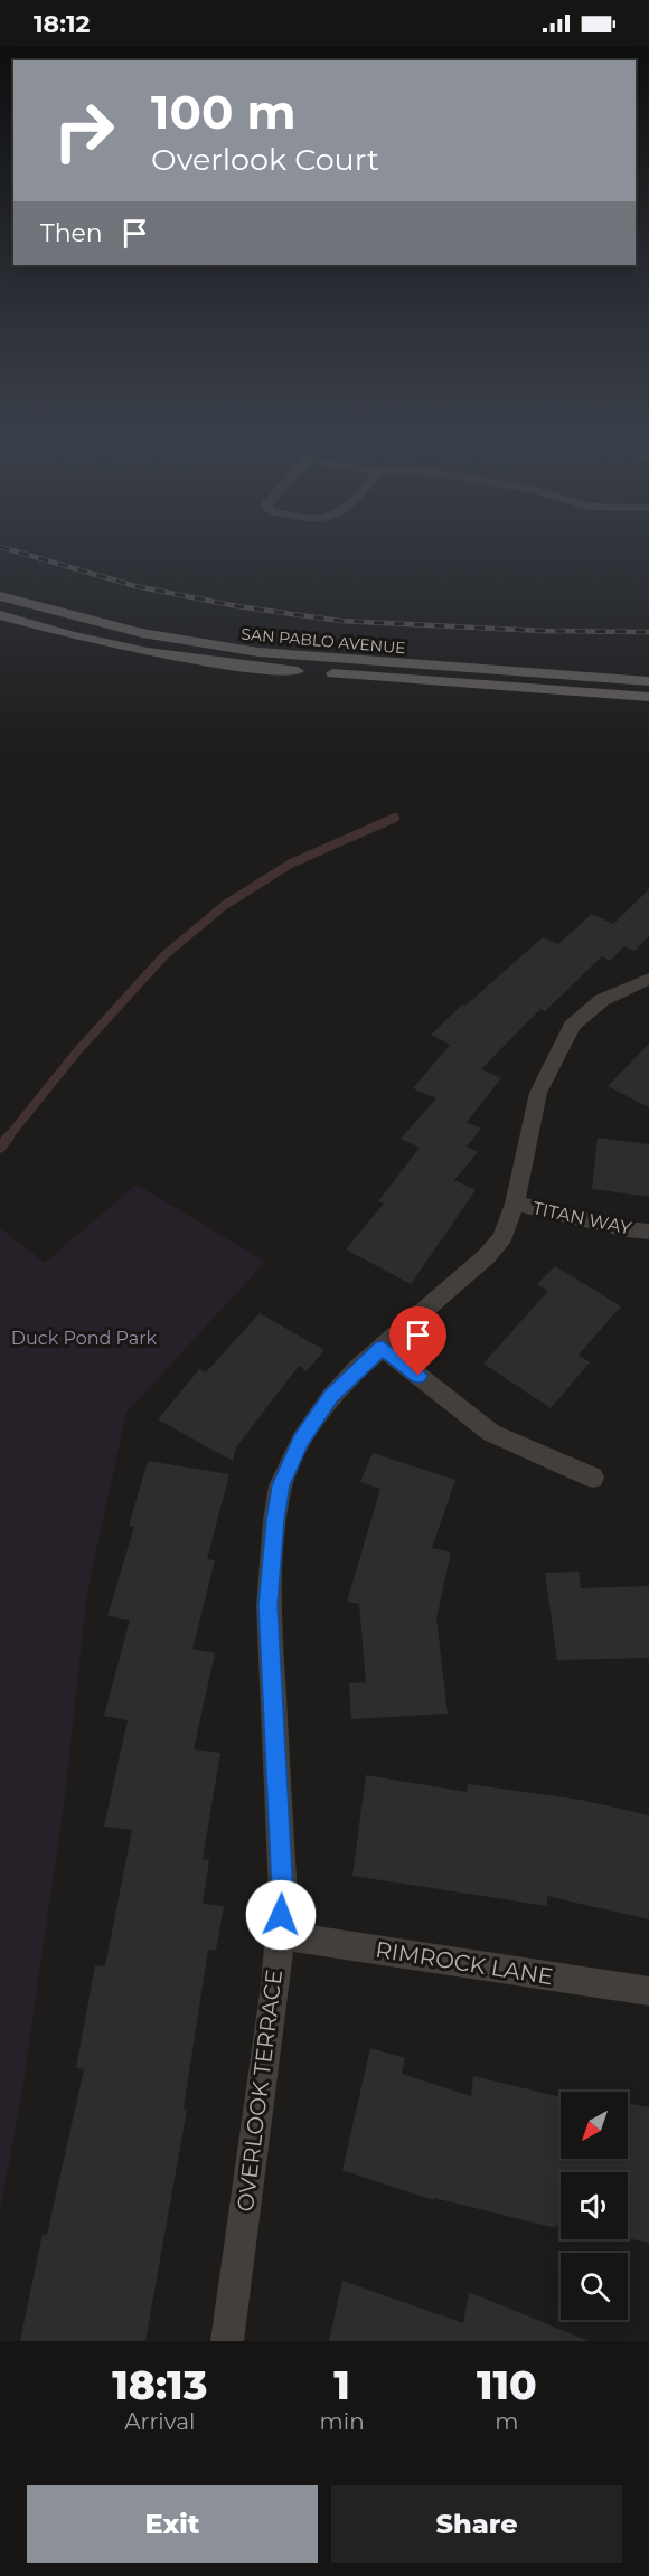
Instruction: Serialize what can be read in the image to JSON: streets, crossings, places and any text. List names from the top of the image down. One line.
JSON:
{"streets":{"main road":["SAN PABLO AVENUE"],"street":["TITAN WAY","RIMROCK LANE","OVERLOOK TERRACE"]},"crossings":[["TITAN WAY","OVERLOOK TERRACE"],["RIMROCK LANE","OVERLOOK TERRACE"]],"parks":["Duck Pond Park"],"north":"bottom left","page":{"status":"18:12","turn":["100 m","Overlook Court"],"then":"Then","eta":["18:13","Arrival","1","min","110","m"],"buttons":["Exit","Share"]}}
